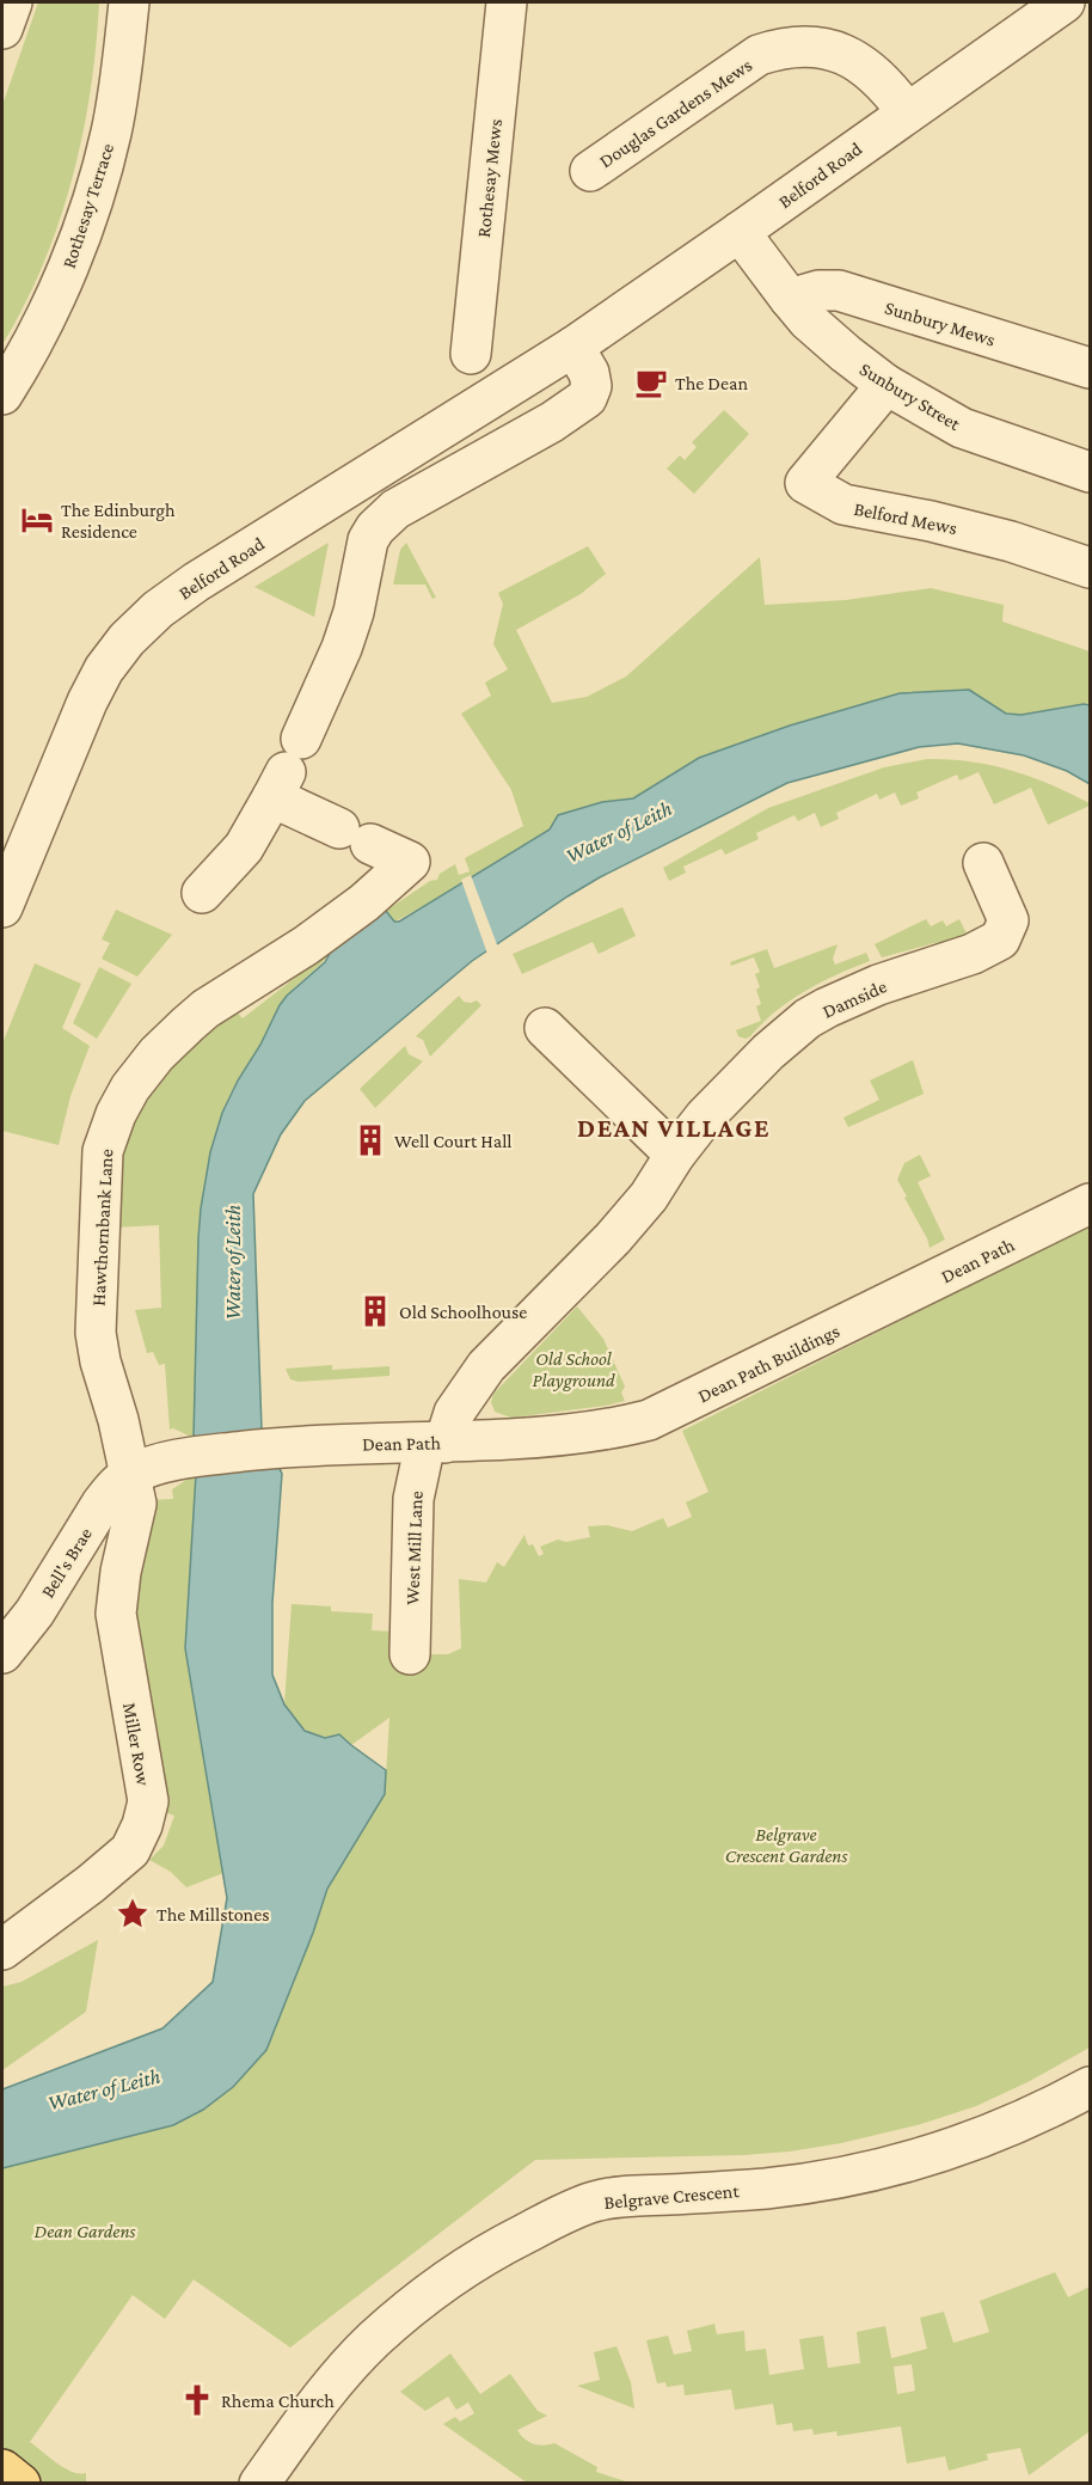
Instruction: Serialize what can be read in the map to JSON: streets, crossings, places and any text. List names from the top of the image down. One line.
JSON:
{"streets":{"street":["Douglas Gardens Mews","Belford Road","Rothesay Mews","Rothesay Terrace","Sunbury Mews","Sunbury Street","Belford Mews","Damside","Hawthornbank Lane","Dean Path","Dean Path Buildings","West Mill Lane","Bell's Brae","Miller Row","Belgrave Crescent"]},"crossings":[["Douglas Gardens Mews","Belford Road"],["Belford Road","Sunbury Street"],["Sunbury Mews","Sunbury Street"],["Sunbury Street","Belford Mews"],["Damside","Dean Path"],["Damside","West Mill Lane"],["Hawthornbank Lane","Dean Path"],["Hawthornbank Lane","Bell's Brae"],["Hawthornbank Lane","Miller Row"],["Dean Path","Dean Path Buildings"],["Dean Path","West Mill Lane"],["Dean Path","Bell's Brae"],["Dean Path","Miller Row"],["Bell's Brae","Miller Row"]],"districts":["DEAN VILLAGE"],"water":["Water of Leith"],"parks":["Old School Playground","Belgrave Crescent Gardens","Dean Gardens"],"places":{"cafe":["The Dean"],"hotel":["The Edinburgh Residence"],"building":["Well Court Hall","Old Schoolhouse"],"place":["The Millstones"],"church":["Rhema Church"]}}
